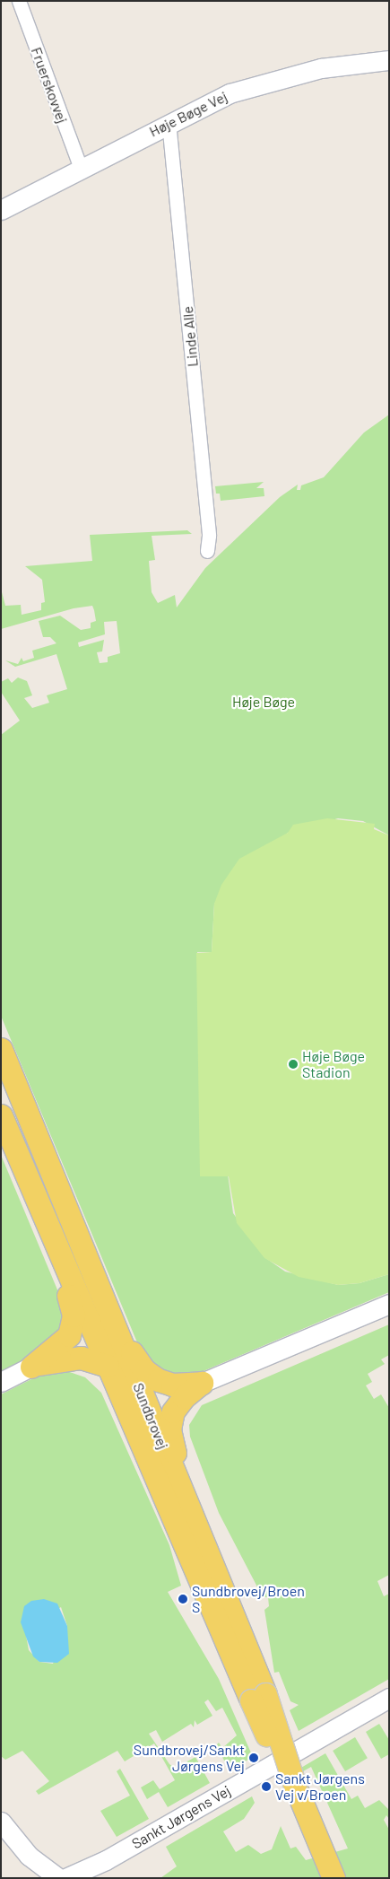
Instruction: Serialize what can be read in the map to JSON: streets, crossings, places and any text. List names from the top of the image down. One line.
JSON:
{"streets":{"main road":["Sundbrovej"],"street":["Fruerskovvej","Høje Bøge Vej","Linde Alle","Sankt Jørgens Vej"]},"crossings":[["Fruerskovvej","Høje Bøge Vej"],["Høje Bøge Vej","Linde Alle"]],"parks":["Høje Bøge"],"places":["Høje Bøge Stadion","Sundbrovej/Broen S","Sundbrovej/Sankt Jørgens Vej","Sankt Jørgens Vej v/Broen"]}
